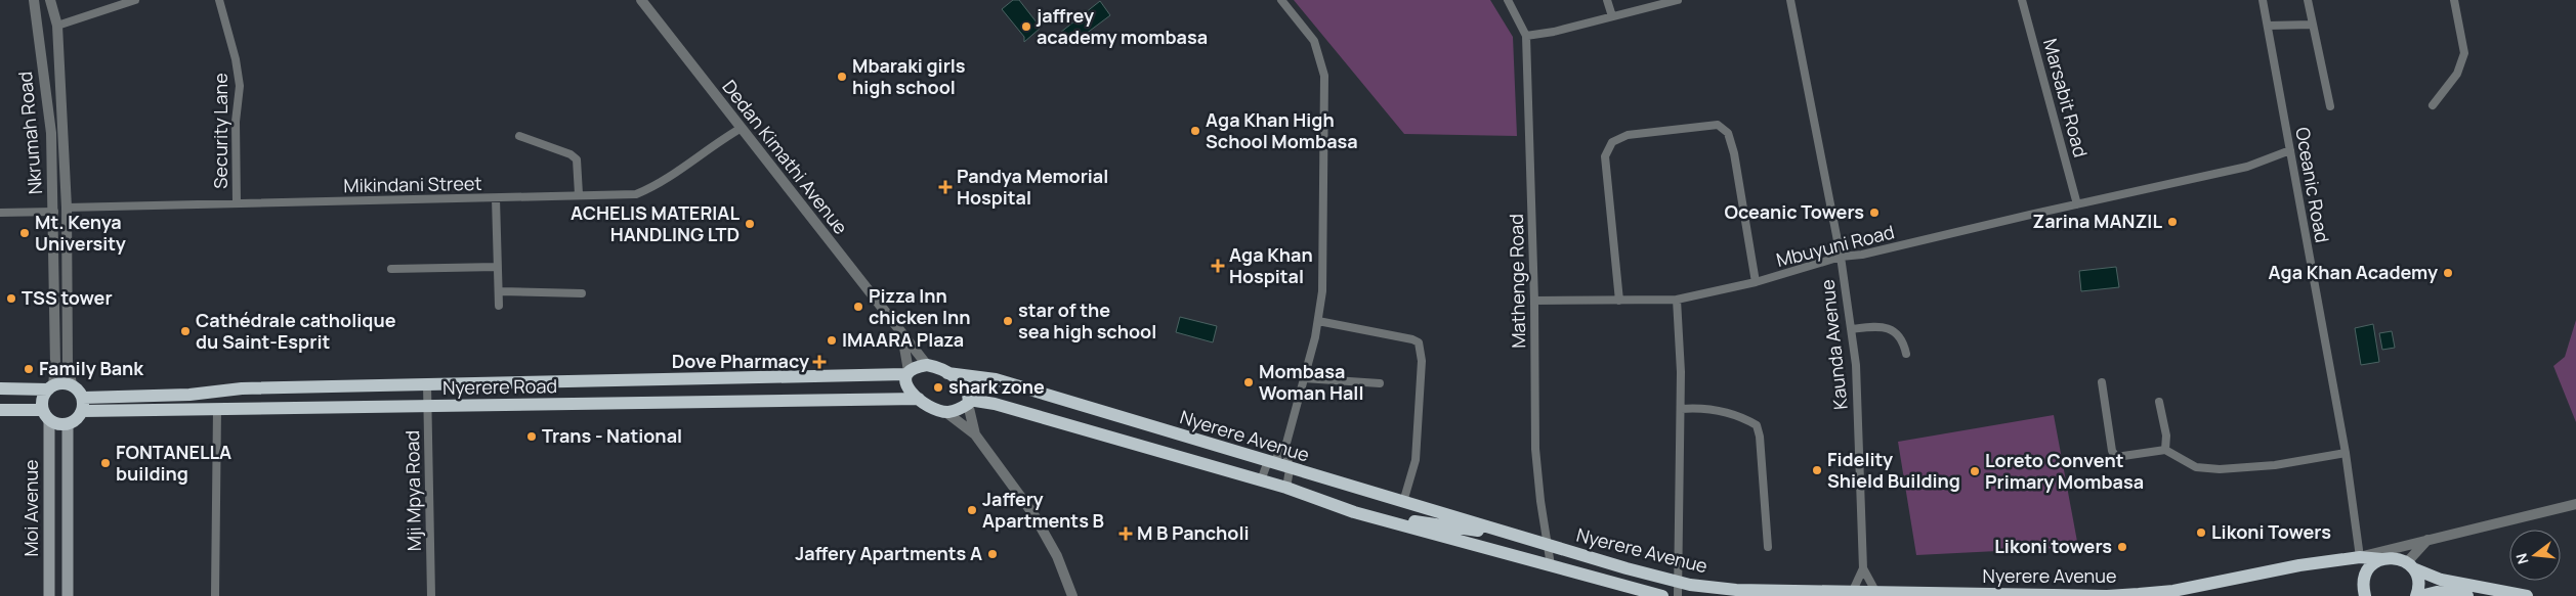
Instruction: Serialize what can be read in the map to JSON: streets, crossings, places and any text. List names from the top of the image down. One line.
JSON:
{"streets":{"highway":["Nyerere Road","Nyerere Avenue"],"main road":["Moi Avenue"],"street":["Marsabit Road","Security Lane","Nkrumah Road","Dedan Kimathi Avenue","Mikindani Street","Oceanic Road","Mbuyuni Road","Mathenge Road","Kaunda Avenue","Mji Mpya Road"]},"crossings":[["Marsabit Road","Mbuyuni Road"],["Security Lane","Mikindani Street"],["Nkrumah Road","Mikindani Street"],["Nkrumah Road","Nyerere Road"],["Nkrumah Road","Moi Avenue"],["Dedan Kimathi Avenue","Mikindani Street"],["Dedan Kimathi Avenue","Nyerere Road"],["Oceanic Road","Mbuyuni Road"],["Oceanic Road","Nyerere Avenue"],["Mbuyuni Road","Mathenge Road"],["Mbuyuni Road","Kaunda Avenue"],["Mathenge Road","Nyerere Avenue"],["Kaunda Avenue","Nyerere Avenue"],["Nyerere Road","Mji Mpya Road"],["Nyerere Road","Moi Avenue"]],"places":{"other":["jaffrey academy mombasa","Mbaraki girls high school","Aga Khan High School Mombasa","Oceanic Towers","Zarina MANZIL","ACHELIS MATERIAL HANDLING LTD","Mt. Kenya University","Aga Khan Academy","TSS tower","Pizza Inn chicken Inn","star of the sea high school","Cathédrale catholique du Saint-Esprit","IMAARA Plaza","Family Bank","Mombasa Woman Hall","shark zone","Trans - National","FONTANELLA building","Fidelity Shield Building","Loreto Convent Primary Mombasa","Jaffery Apartments B","Likoni Towers","Likoni towers","Jaffery Apartments A"],"health":["Pandya Memorial Hospital","Aga Khan Hospital","Dove Pharmacy","M B Pancholi"]},"north":"left"}
